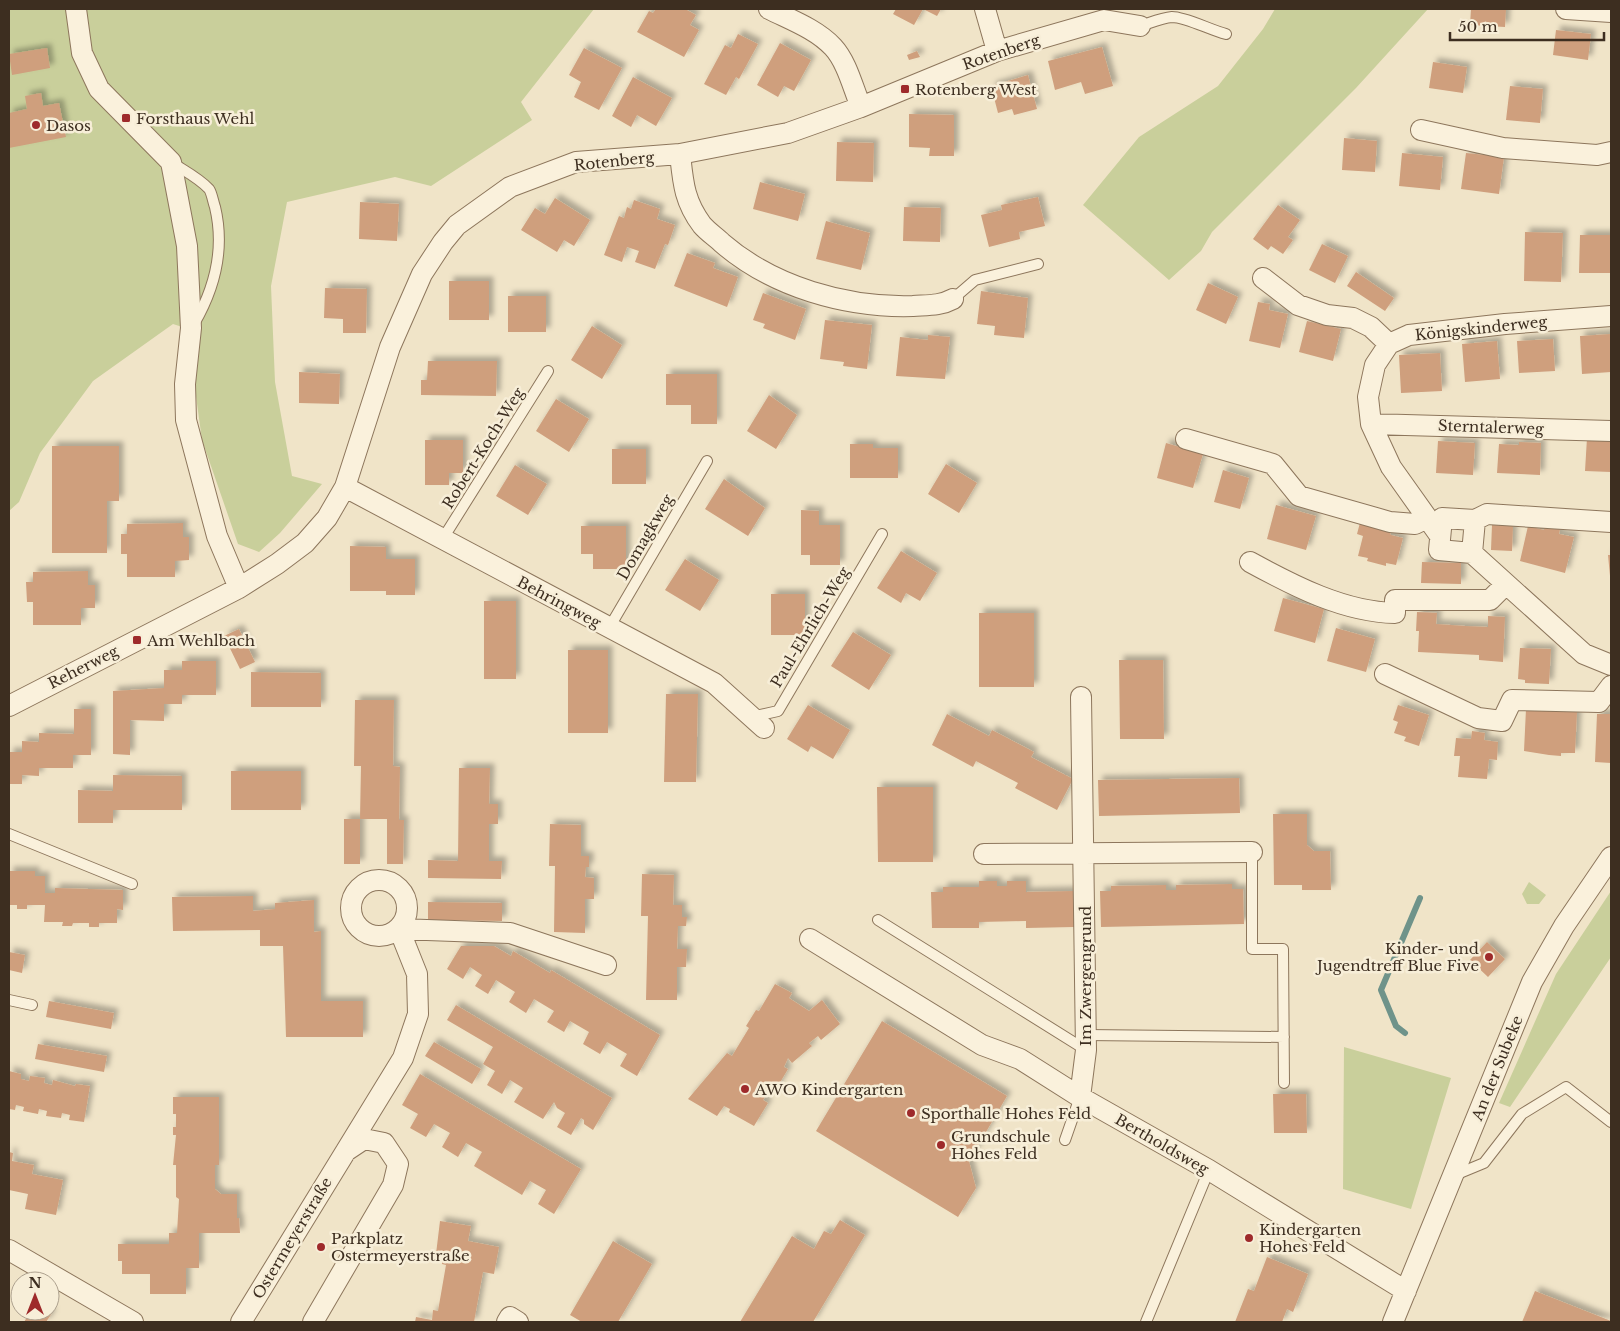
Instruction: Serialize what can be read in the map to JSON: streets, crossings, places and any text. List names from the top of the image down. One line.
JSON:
{"streets":{"street":["Rotenberg","Königskinderweg","Sterntalerweg","Behringweg","Reherweg","Im Zwergengrund","An der Subeke","Bertholdsweg","Ostermeyerstraße"],"lane":["Robert-Koch-Weg","Domagkweg","Paul-Ehrlich-Weg"]},"crossings":[["Rotenberg","Behringweg"],["Rotenberg","Reherweg"],["Robert-Koch-Weg","Behringweg"],["Domagkweg","Behringweg"],["Behringweg","Paul-Ehrlich-Weg"],["Im Zwergengrund","Bertholdsweg"],["An der Subeke","Bertholdsweg"]],"places":{"transit":["Rotenberg West","Forsthaus Wehl","Am Wehlbach"],"other":["Dasos","Kinder- und Jugendtreff Blue Five","AWO Kindergarten","Sporthalle Hohes Feld","Grundschule Hohes Feld","Kindergarten Hohes Feld","Parkplatz Ostermeyerstraße"]},"scale_bar":"50 m","north":"top"}
